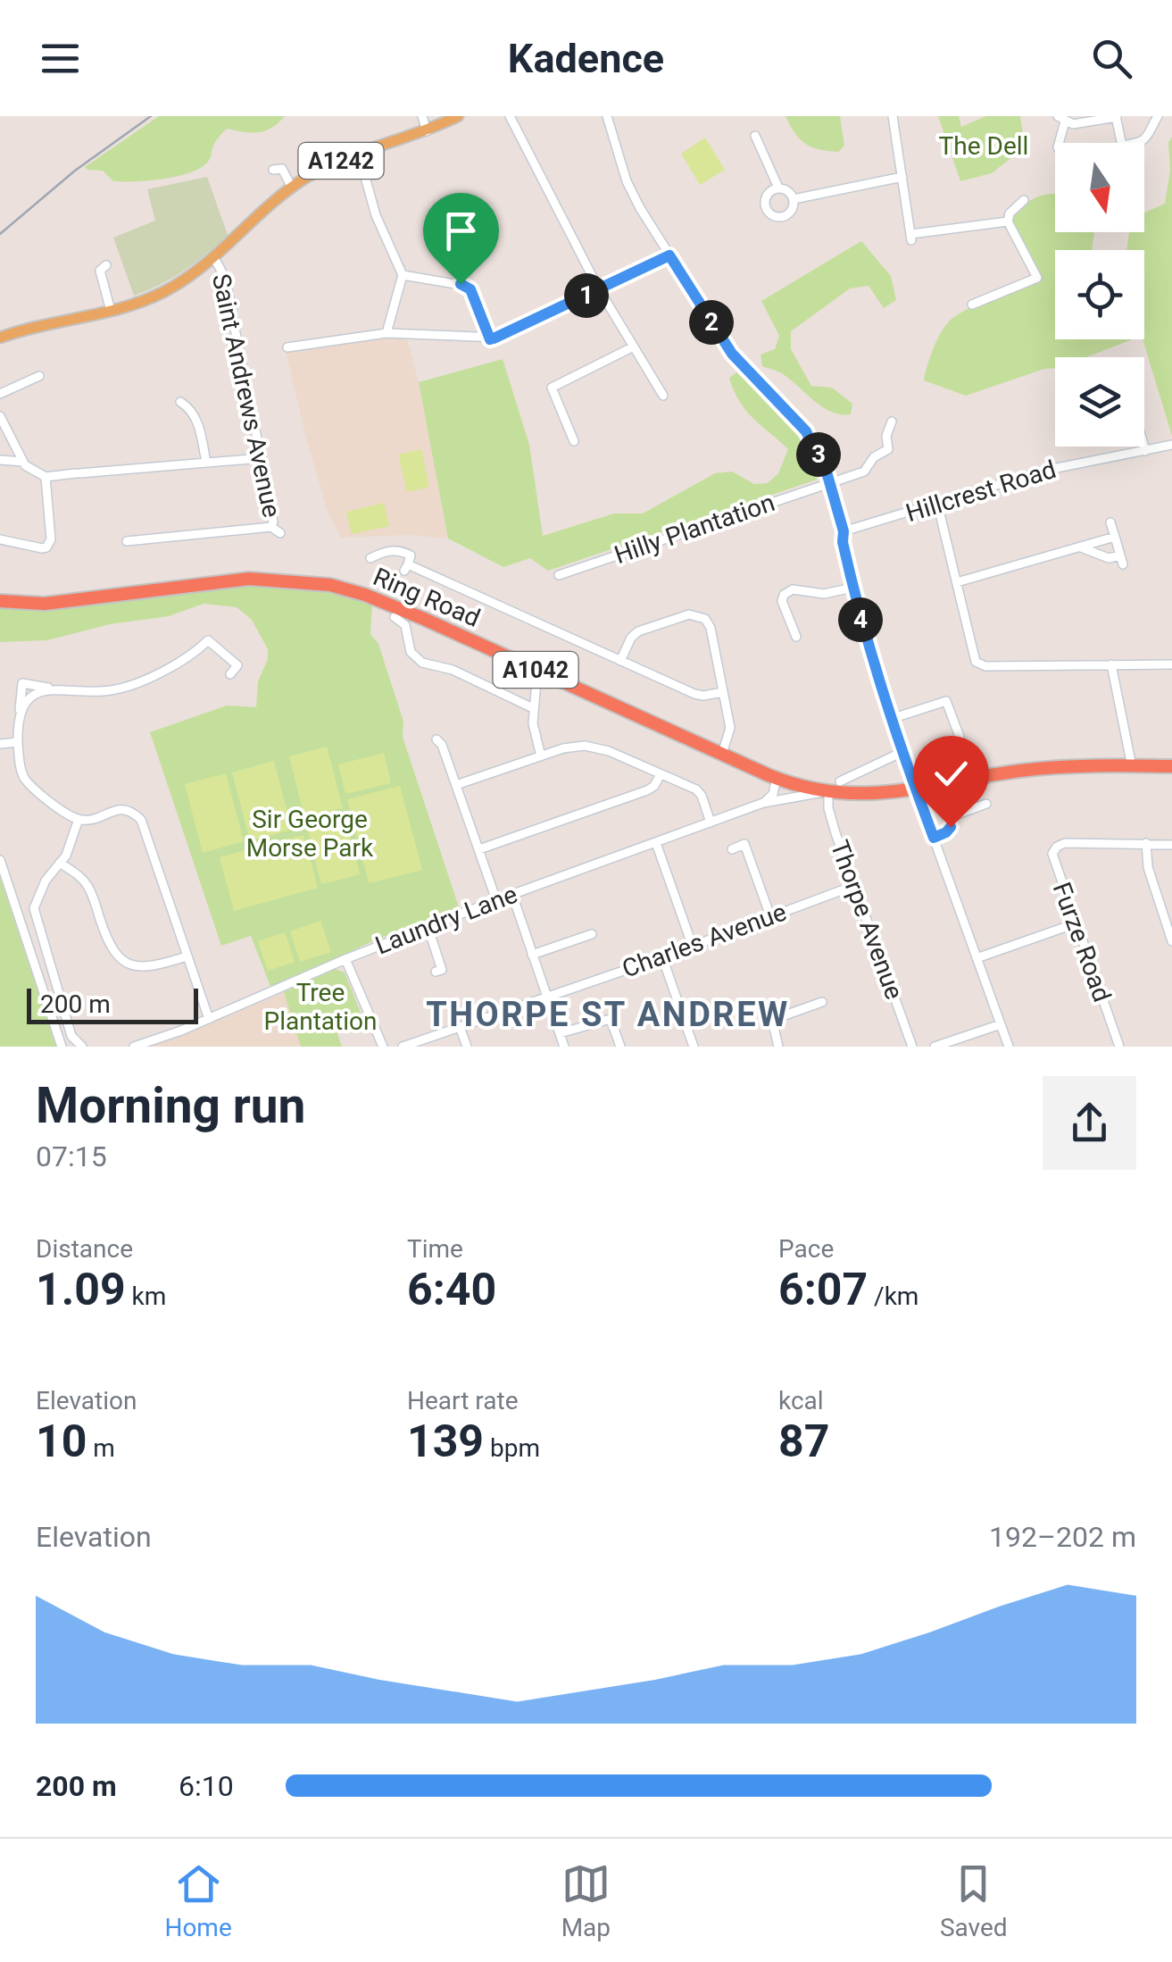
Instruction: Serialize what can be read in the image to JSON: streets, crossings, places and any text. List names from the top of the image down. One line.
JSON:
{"streets":{"highway":["Ring Road","A1042"],"main road":["A1242"],"street":["Saint Andrews Avenue","Hillcrest Road","Hilly Plantation","Laundry Lane","Thorpe Avenue","Charles Avenue","Furze Road"]},"crossings":[["A1242","Saint Andrews Avenue"],["Ring Road","A1042"],["Ring Road","Laundry Lane"],["Ring Road","Thorpe Avenue"],["Laundry Lane","Thorpe Avenue"],["Thorpe Avenue","Charles Avenue"]],"districts":["THORPE ST ANDREW"],"parks":["The Dell","Sir George Morse Park","Tree Plantation"],"scale_bar":"200 m","north":"bottom","page":{"header":"Kadence","pins":["1","2","3","4"],"scale":"200 m","heading":["Morning run","07:15"],"stats":[["Distance","1.09 km"],["Time","6:40"],["Pace","6:07 /km"],["Elevation","10 m"],["Heart rate","139 bpm"],["kcal","87"]],"chart":["Elevation","192–202 m"],"list":[{"name":"200 m","note":"6:10"}],"tabs":["Home","Map","Saved"]}}
